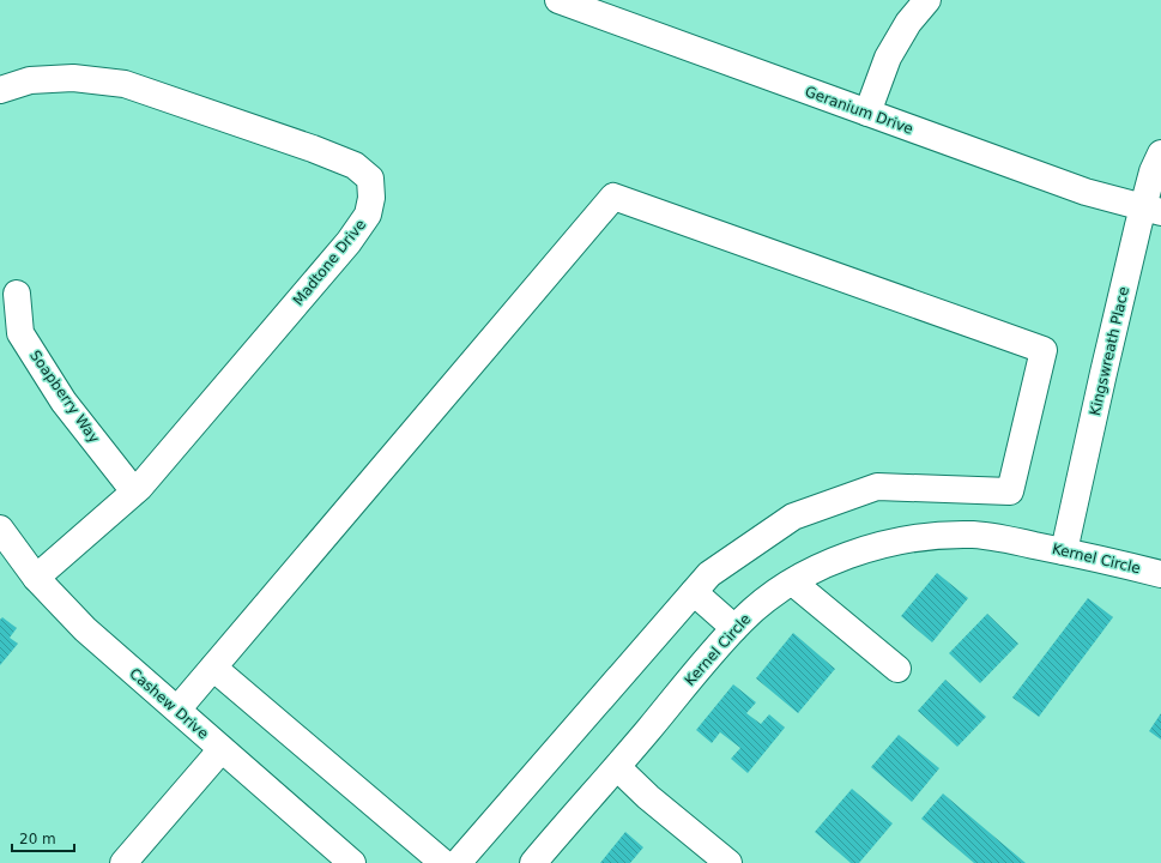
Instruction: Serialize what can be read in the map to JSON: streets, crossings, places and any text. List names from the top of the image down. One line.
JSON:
{"streets":{"street":["Geranium Drive","Madtone Drive","Kingswreath Place","Soapberry Way","Kernel Circle","Cashew Drive"]},"crossings":[["Geranium Drive","Kingswreath Place"],["Madtone Drive","Soapberry Way"],["Madtone Drive","Cashew Drive"],["Kingswreath Place","Kernel Circle"]],"scale_bar":"20 m"}
